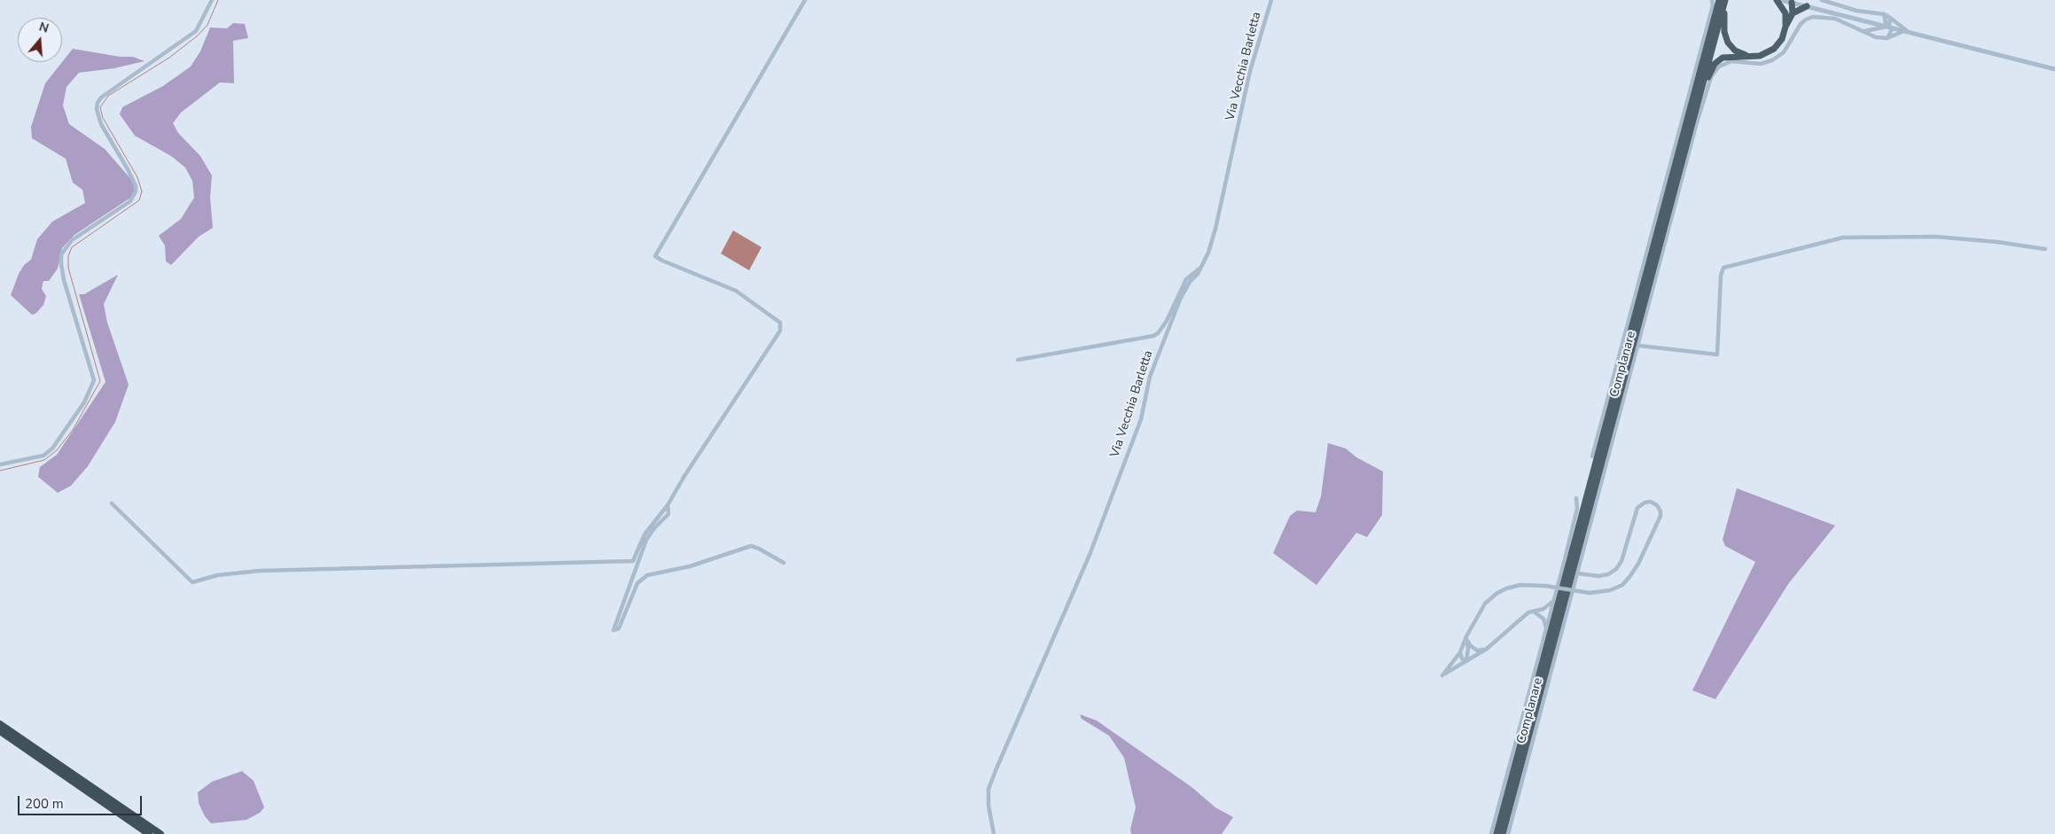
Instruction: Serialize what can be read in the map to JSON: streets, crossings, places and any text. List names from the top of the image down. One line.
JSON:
{"streets":{"street":["Via Vecchia Barletta","Complanare"]},"scale_bar":"200 m","north":"top"}
